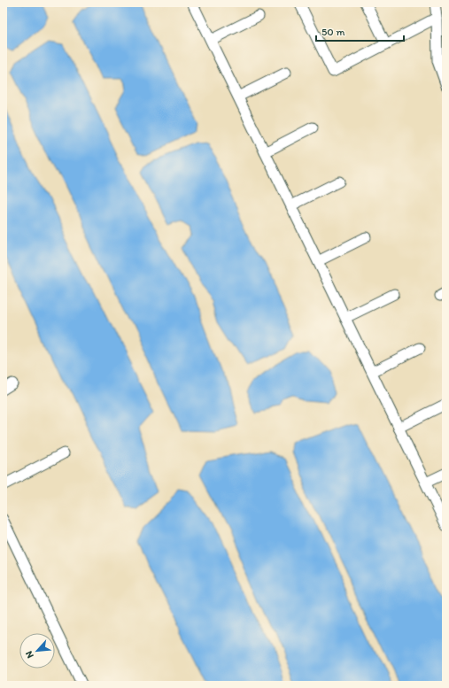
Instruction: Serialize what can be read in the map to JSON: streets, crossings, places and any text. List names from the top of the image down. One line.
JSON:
{"scale_bar":"50 m","north":"bottom left"}
